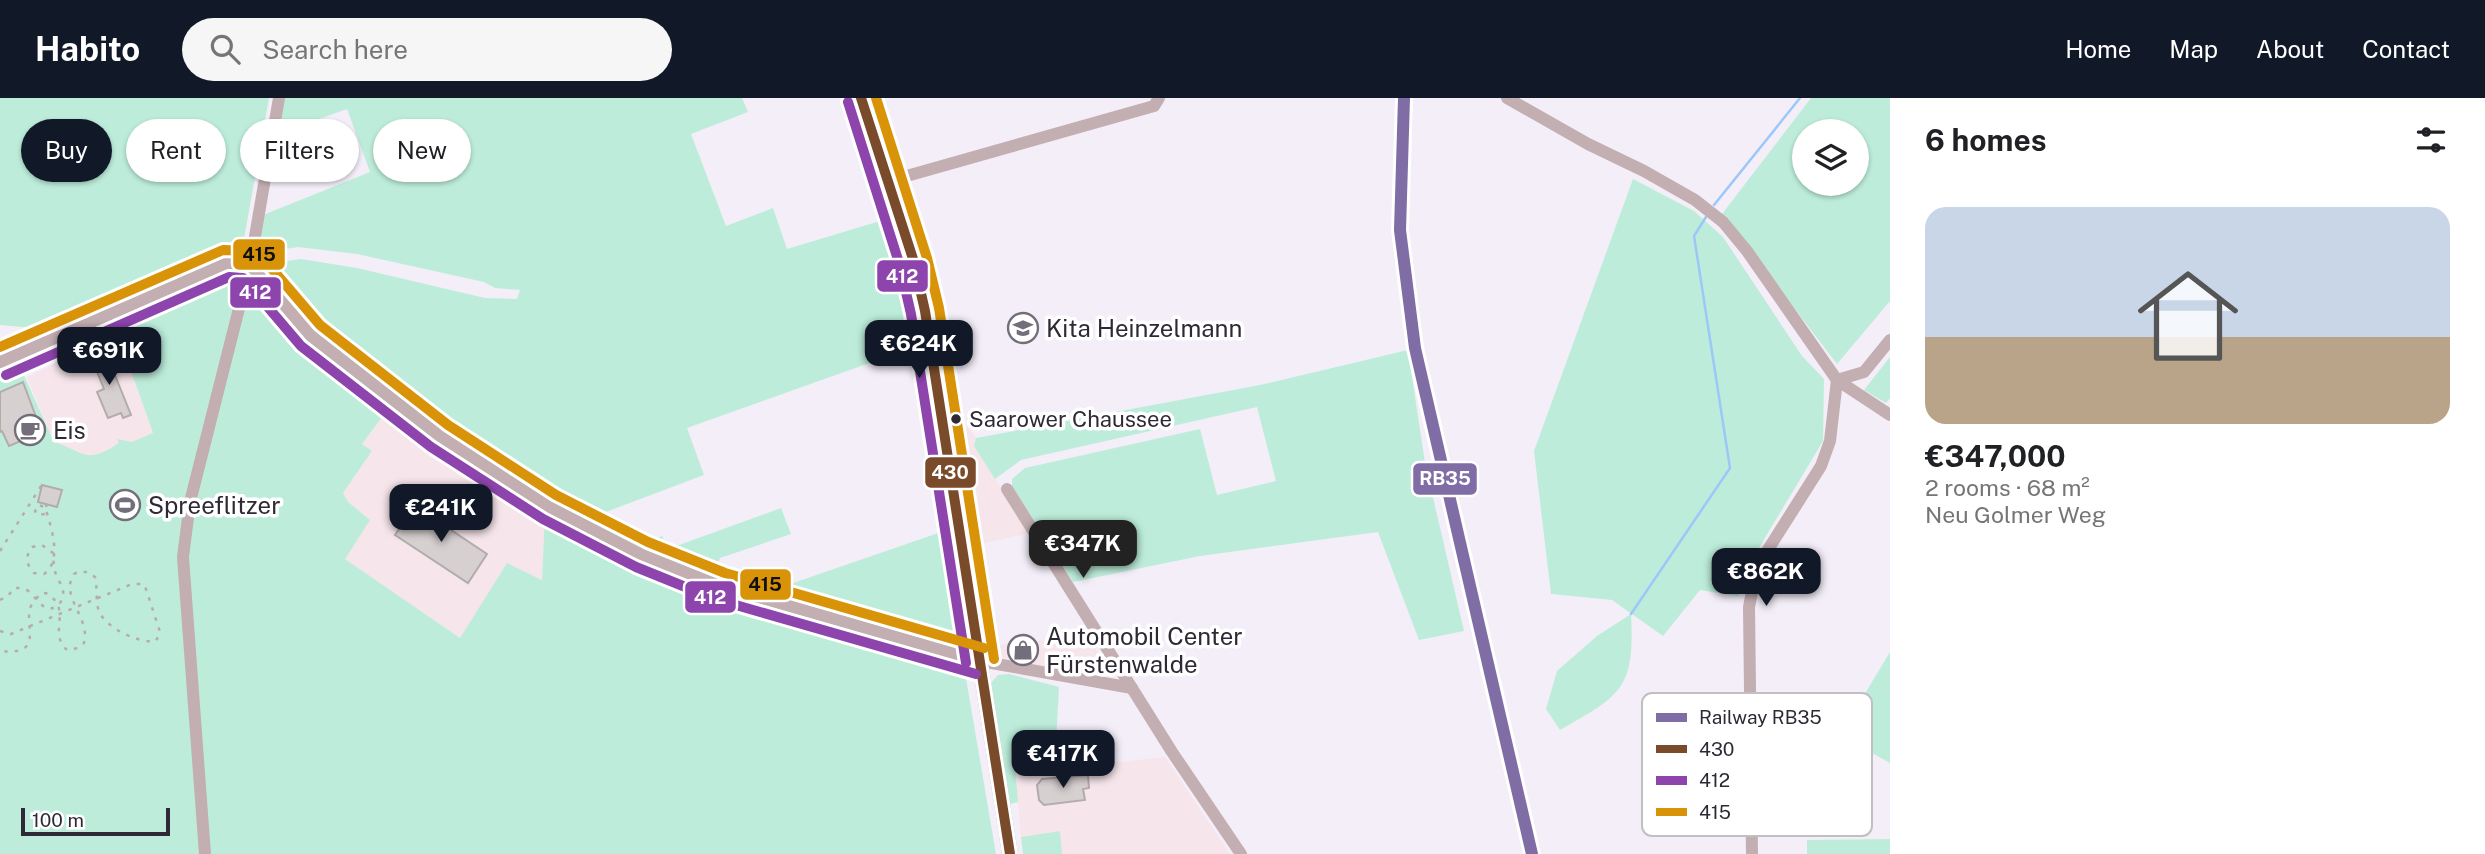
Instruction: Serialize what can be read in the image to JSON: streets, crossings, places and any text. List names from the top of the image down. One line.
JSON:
{"places":{"school or university":["Kita Heinzelmann"],"other":["Saarower Chaussee"],"cafe":["Eis"],"sports":["Spreeflitzer"],"shop":["Automobil Center Fürstenwalde"]},"lines":["rail line RB35","transit line 430","transit line 415","transit line 412"],"legend":["Railway RB35","430","412","415"],"scale_bar":"100 m","page":{"header":"Habito","search":"Search here","nav":["Home","Map","About","Contact"],"heading":"6 homes","chip":["Buy","Rent","Filters","New"],"list":[{"name":"€347,000","note":"2 rooms · 68 m² · Neu Golmer Weg"}],"price":["€624K","€691K","€241K","€347K","€862K","€417K"],"scale":"100 m"}}
